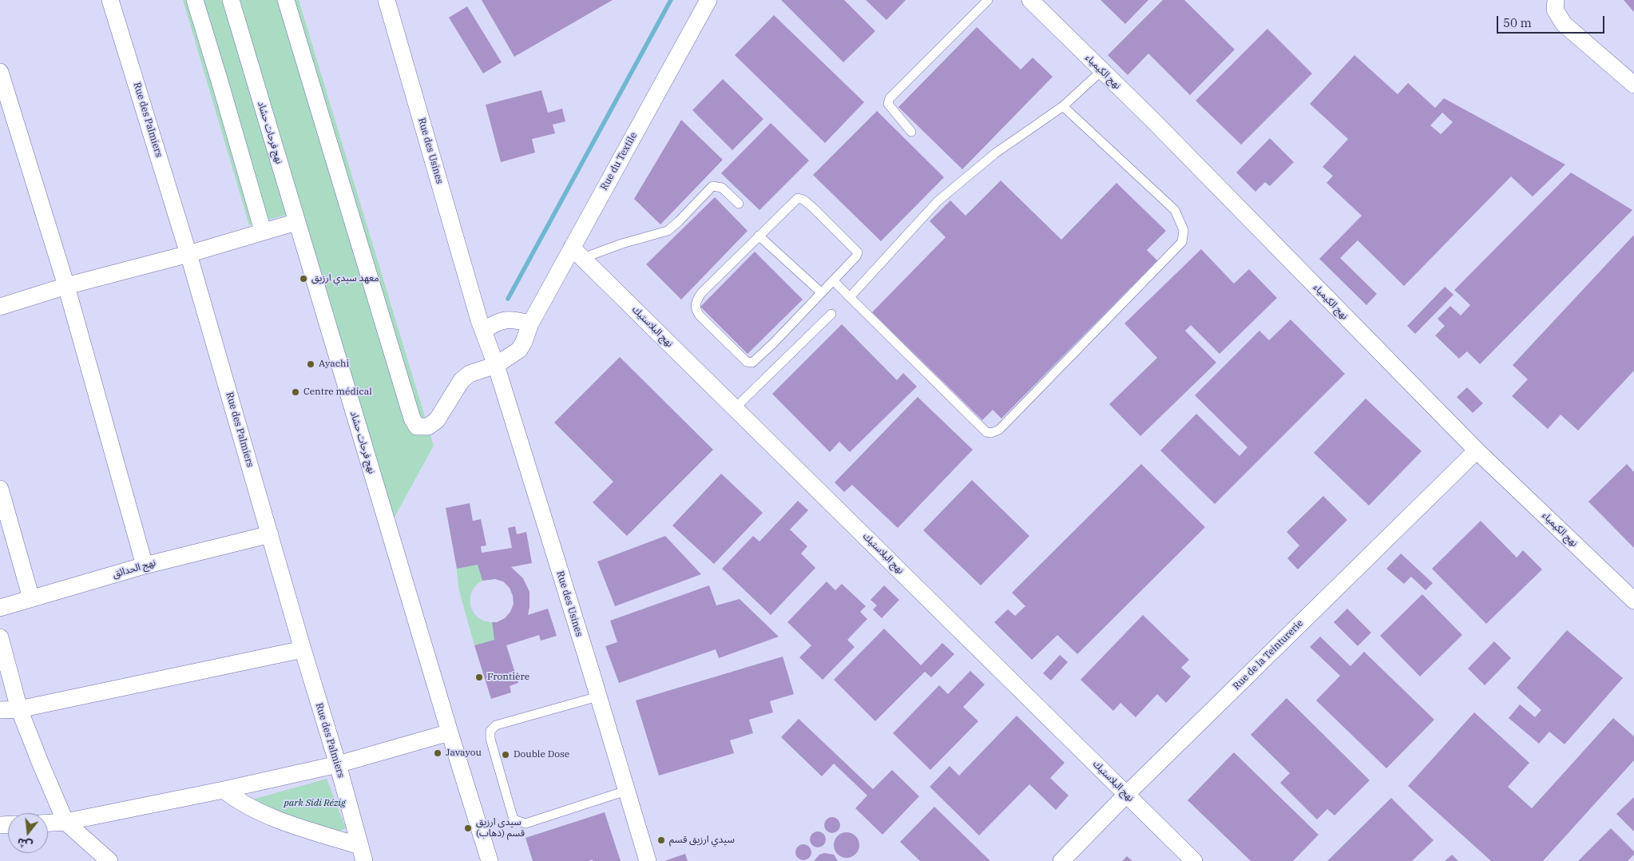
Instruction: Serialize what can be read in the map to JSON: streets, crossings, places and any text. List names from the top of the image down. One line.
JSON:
{"streets":{"street":["نهج الكيمياء","Rue des Palmiers","نهج فرحات حشاد","Rue des Usines","Rue du Textile","نهج البلاستيك","نهج الحدائق","Rue de la Teinturerie"]},"crossings":[["نهج الكيمياء","Rue de la Teinturerie"],["Rue des Palmiers","نهج الحدائق"],["Rue des Usines","Rue du Textile"],["Rue du Textile","نهج البلاستيك"],["نهج البلاستيك","Rue de la Teinturerie"]],"parks":["park Sidi Rézig"],"places":["معهد سيدي ارزيق","Ayachi","Centre médical","Frontière","Javayou","Double Dose","سيدي ارزيق قسم (ذهاب)","سيدي ارزيق قسم"],"scale_bar":"50 m","north":"bottom"}
